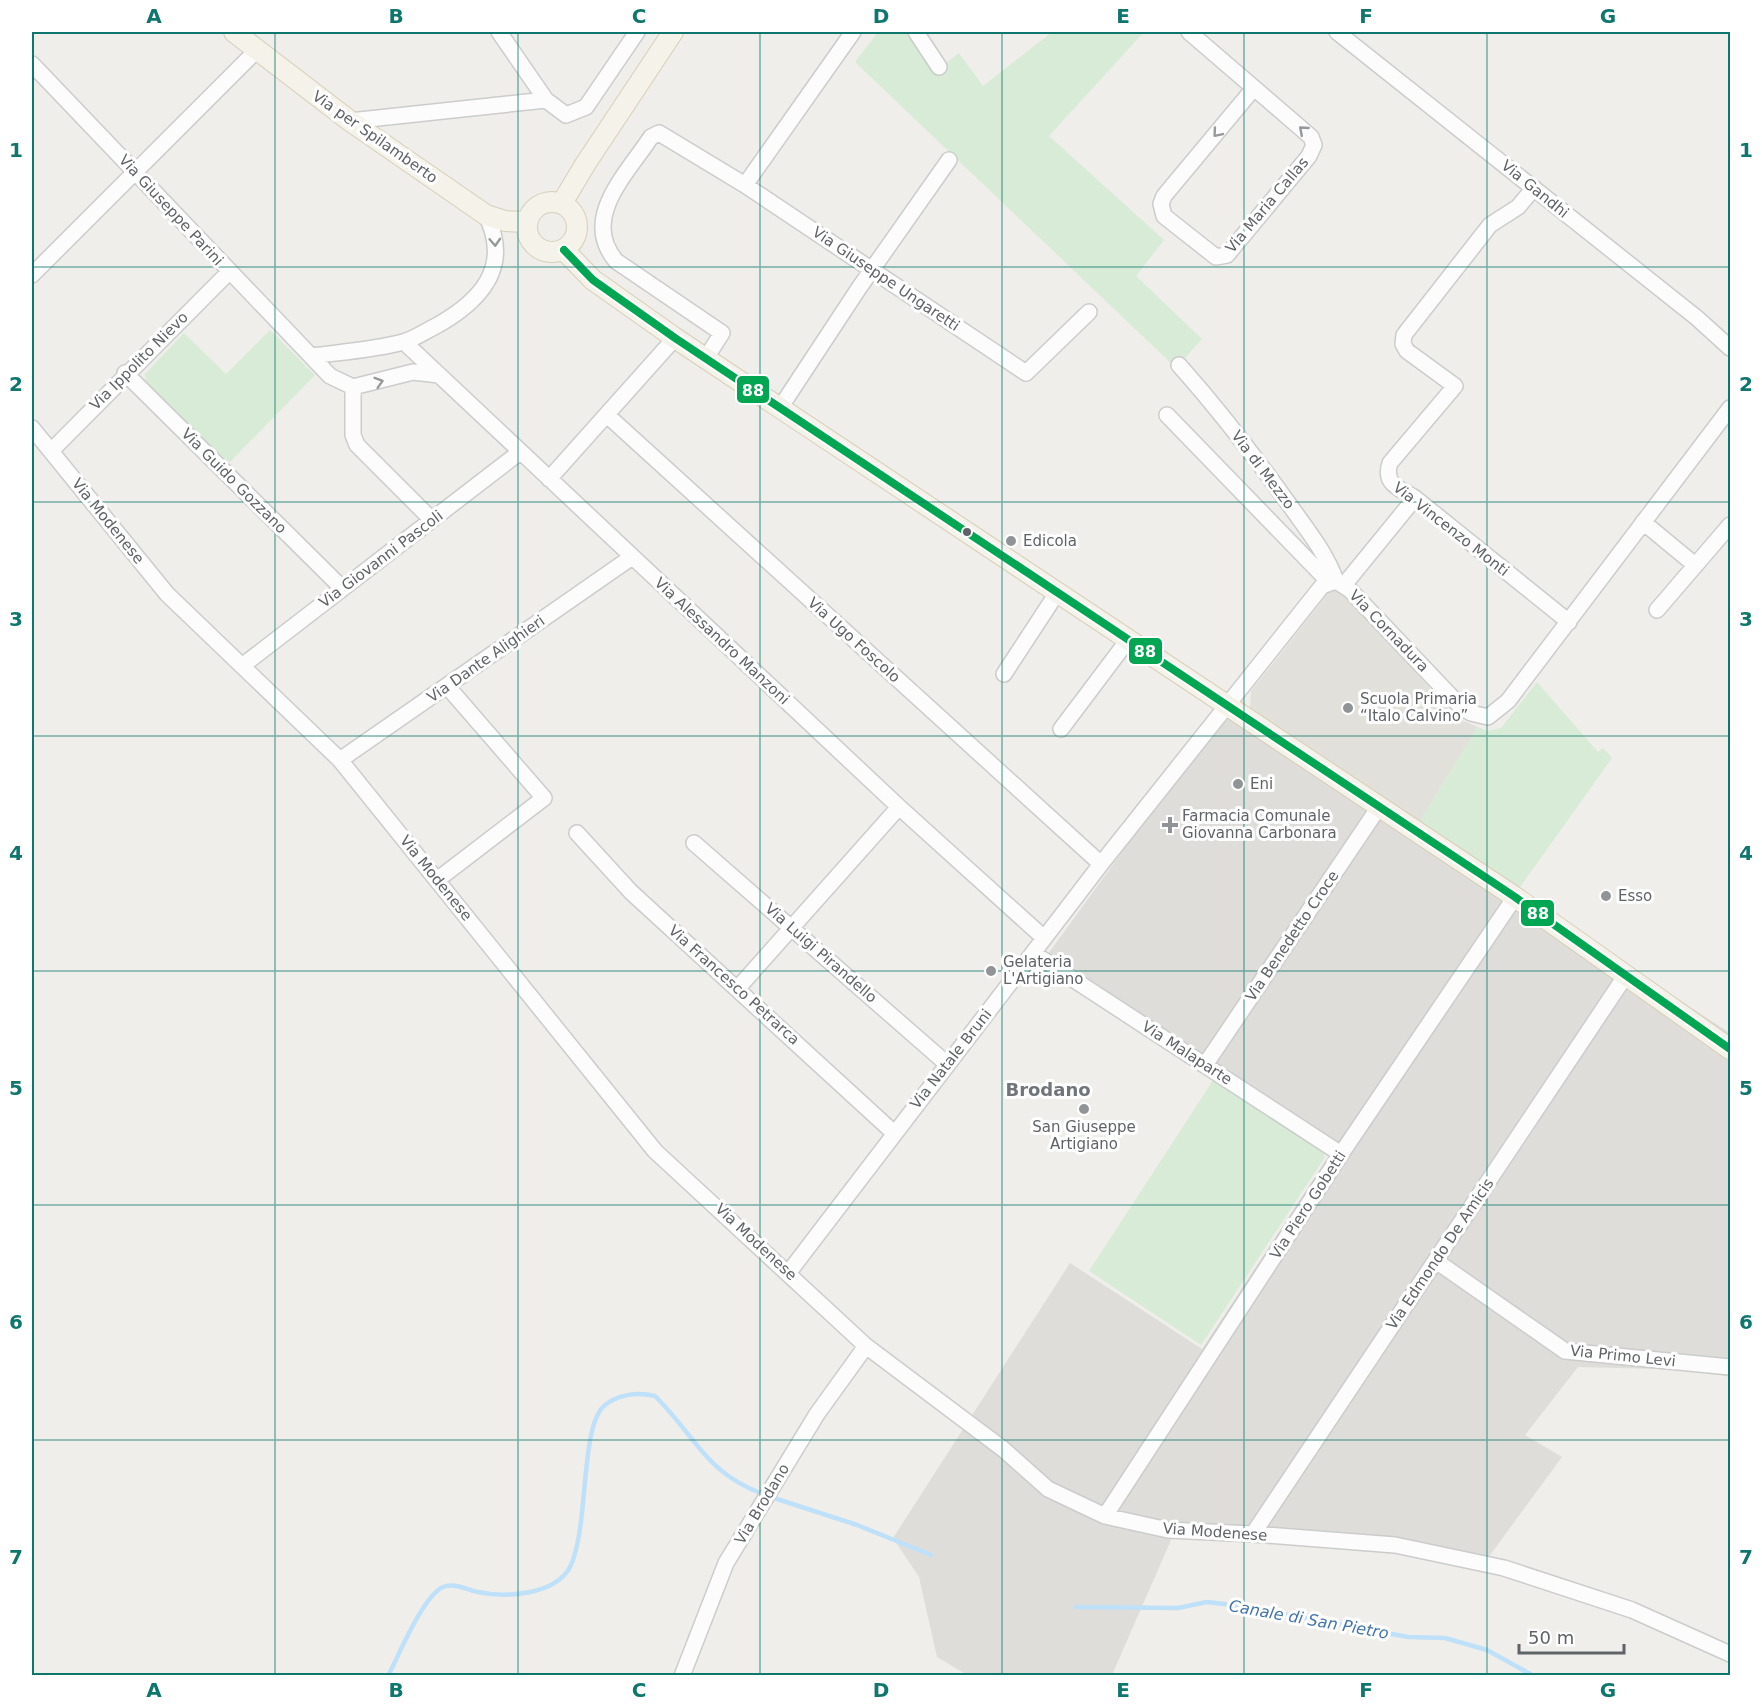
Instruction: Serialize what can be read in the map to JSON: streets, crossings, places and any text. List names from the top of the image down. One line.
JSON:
{"streets":{"main road":["Via per Spilamberto"],"street":["Via Gandhi","Via Maria Callas","Via Giuseppe Parini","Via Giuseppe Ungaretti","Via Ippolito Nievo","Via di Mezzo","Via Guido Gozzano","Via Modenese","Via Vincenzo Monti","Via Giovanni Pascoli","Via Cornadura","Via Ugo Foscolo","Via Alessandro Manzoni","Via Dante Alighieri","Via Benedetto Croce","Via Luigi Pirandello","Via Francesco Petrarca","Via Malaparte","Via Natale Bruni","Via Piero Gobetti","Via Edmondo De Amicis","Via Primo Levi","Via Brodano"]},"crossings":[["Via Gandhi","Via Vincenzo Monti"],["Via Giuseppe Parini","Via Ippolito Nievo"],["Via Ippolito Nievo","Via Guido Gozzano"],["Via Ippolito Nievo","Via Modenese"],["Via di Mezzo","Via Cornadura"],["Via Guido Gozzano","Via Giovanni Pascoli"],["Via Modenese","Via Giovanni Pascoli"],["Via Modenese","Via Dante Alighieri"],["Via Modenese","Via Natale Bruni"],["Via Modenese","Via Piero Gobetti"],["Via Modenese","Via Edmondo De Amicis"],["Via Modenese","Via Brodano"],["Via Vincenzo Monti","Via Cornadura"],["Via Giovanni Pascoli","Via Alessandro Manzoni"],["Via Ugo Foscolo","Via Natale Bruni"],["Via Alessandro Manzoni","Via Dante Alighieri"],["Via Alessandro Manzoni","Via Natale Bruni"],["Via Benedetto Croce","Via Malaparte"],["Via Luigi Pirandello","Via Natale Bruni"],["Via Francesco Petrarca","Via Natale Bruni"],["Via Malaparte","Via Natale Bruni"],["Via Malaparte","Via Piero Gobetti"],["Via Edmondo De Amicis","Via Primo Levi"]],"districts":["Brodano"],"water":["Canale di San Pietro"],"places":{"other":["Edicola","Scuola Primaria “Italo Calvino”","Eni","Esso","Gelateria L'Artigiano","San Giuseppe Artigiano"],"health":["Farmacia Comunale Giovanna Carbonara"]},"lines":["transit line 88"],"scale_bar":"50 m","grid":{"columns":["A","B","C","D","E","F","G"],"rows":["1","2","3","4","5","6","7"]}}
